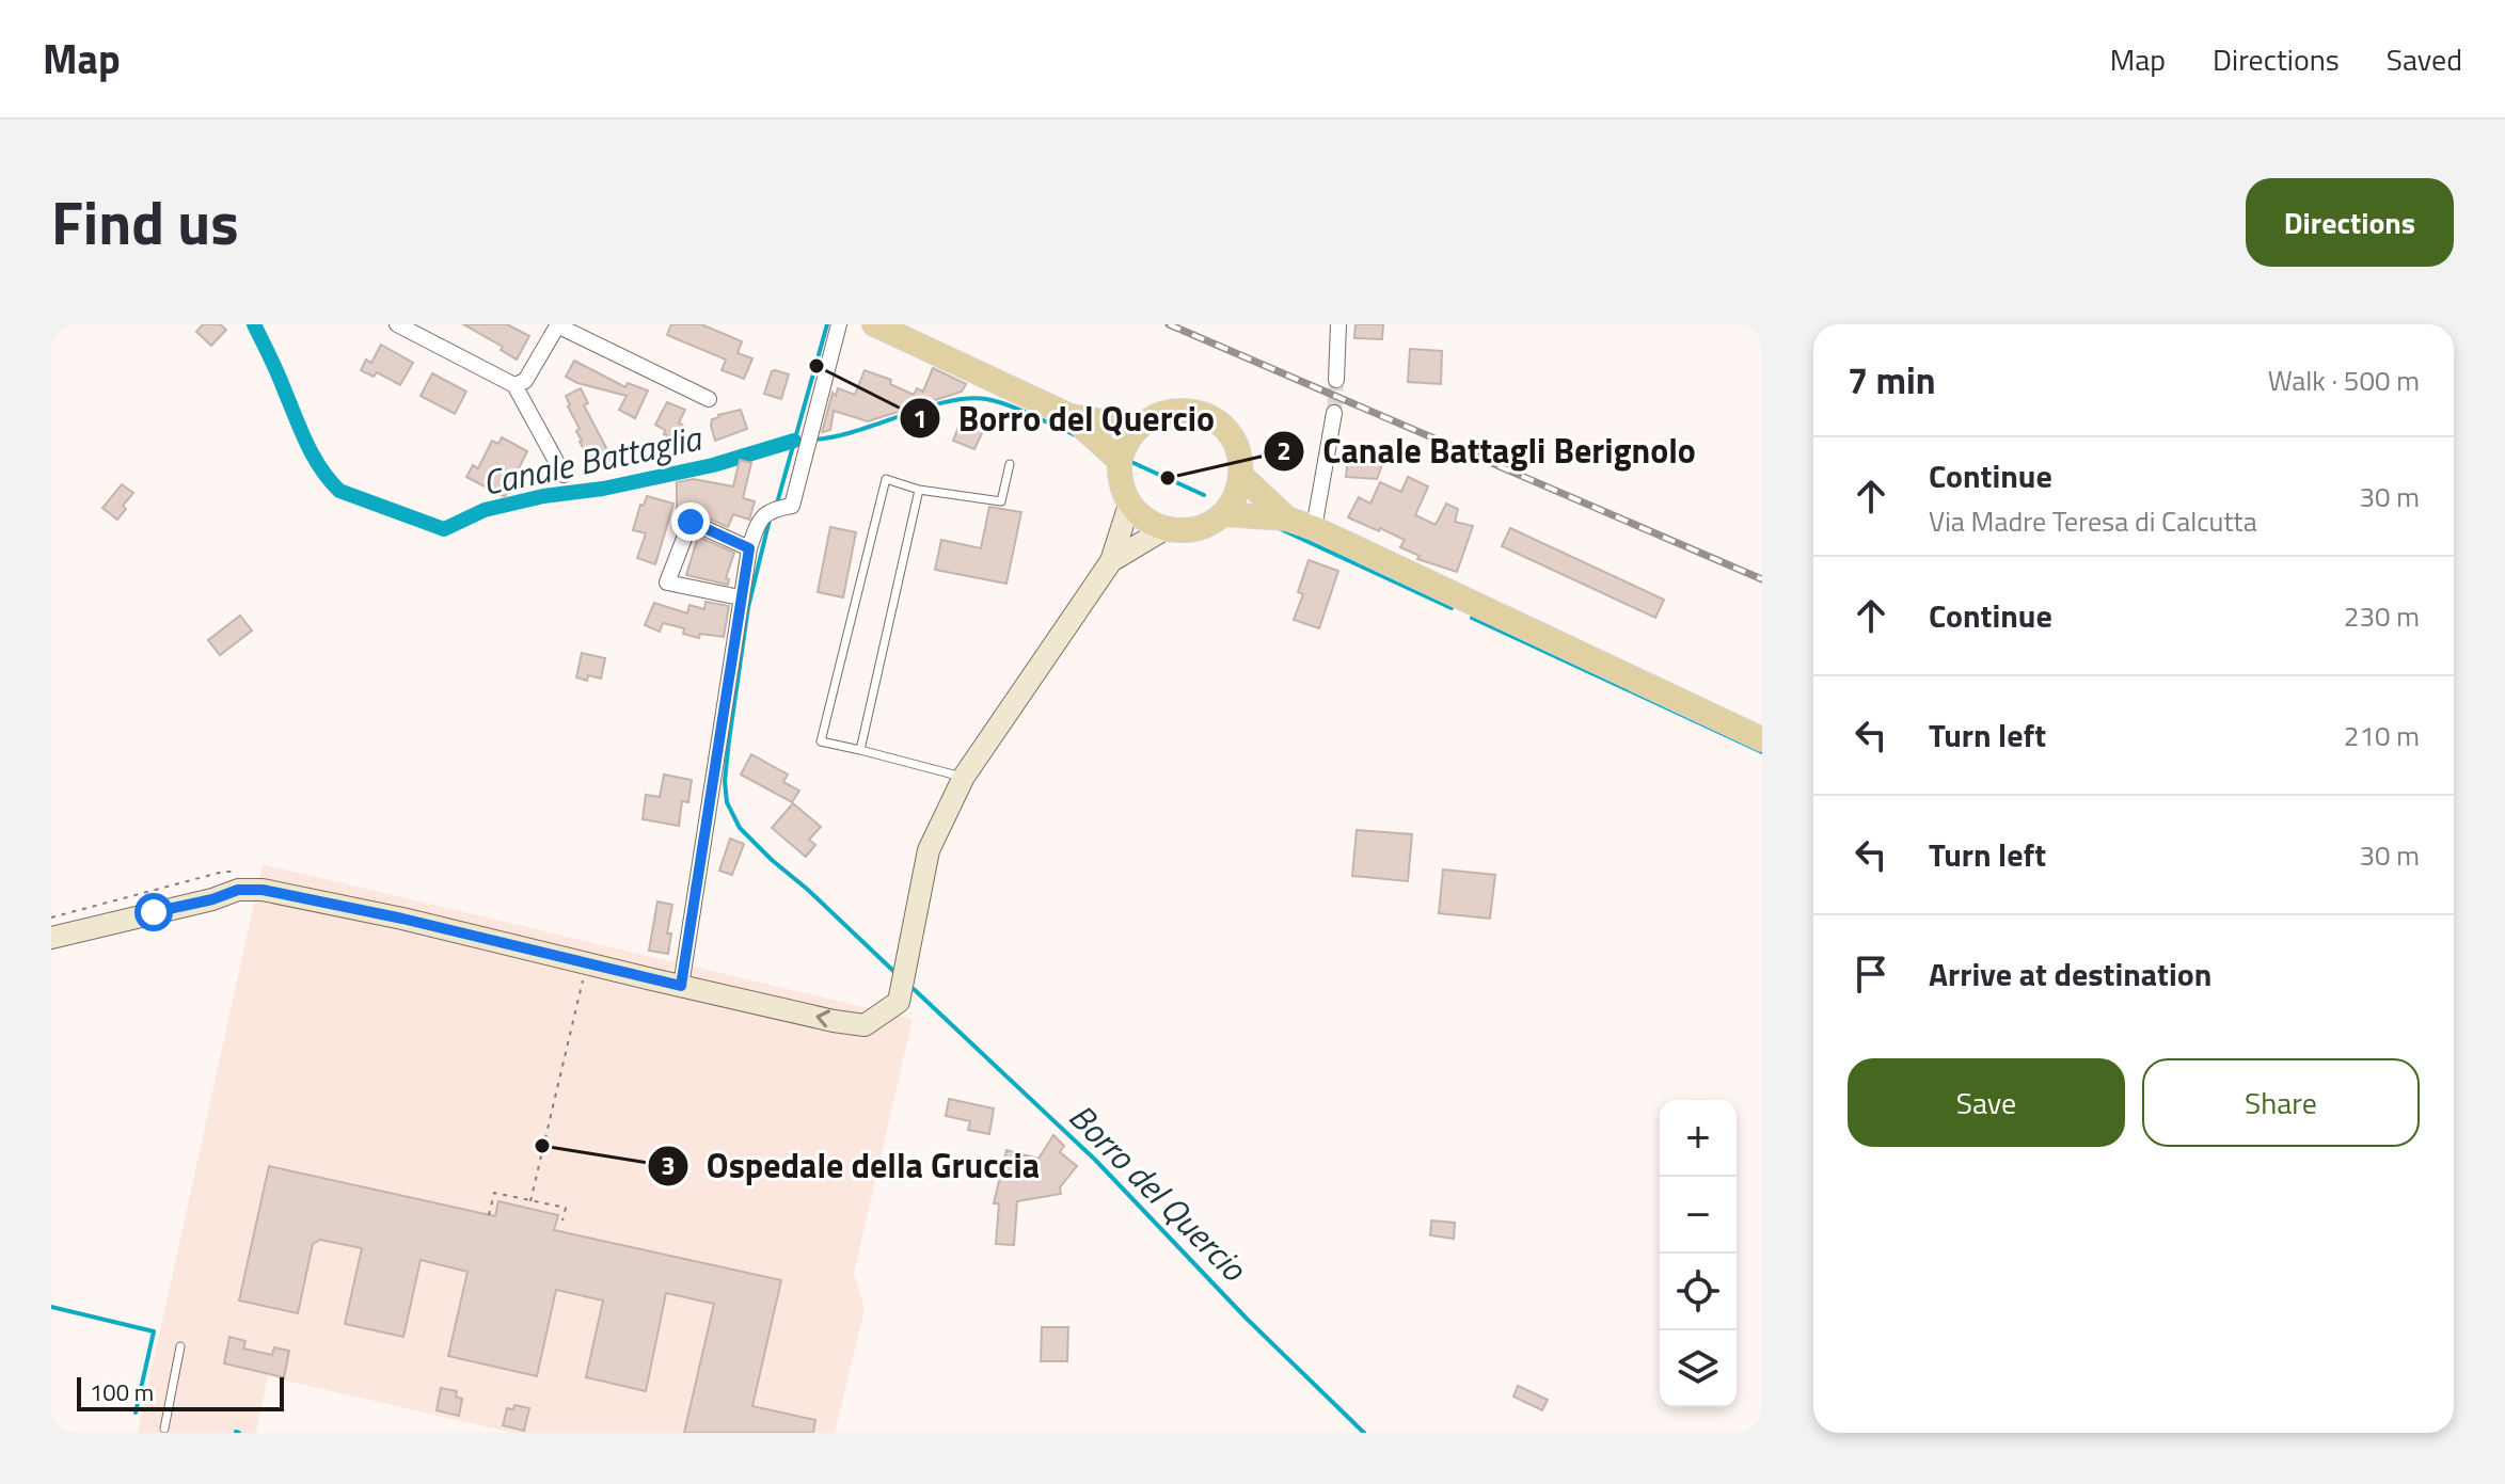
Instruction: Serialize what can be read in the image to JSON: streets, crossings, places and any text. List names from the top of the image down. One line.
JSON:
{"water":["Canale Battaglia","Borro del Quercio"],"places":["Borro del Quercio","Canale Battagli Berignolo","Ospedale della Gruccia"],"scale_bar":"100 m","page":{"header":"Map","nav":["Map","Directions","Saved"],"title":"Find us","buttons":["Directions",["Save","Share"]],"heading":["7 min","Walk · 500 m"],"list":[["Continue","Via Madre Teresa di Calcutta","30 m"],["Continue","230 m"],["Turn left","210 m"],["Turn left","30 m"],"Arrive at destination"],"map_buttons":["+","−"],"scale":"100 m"}}
